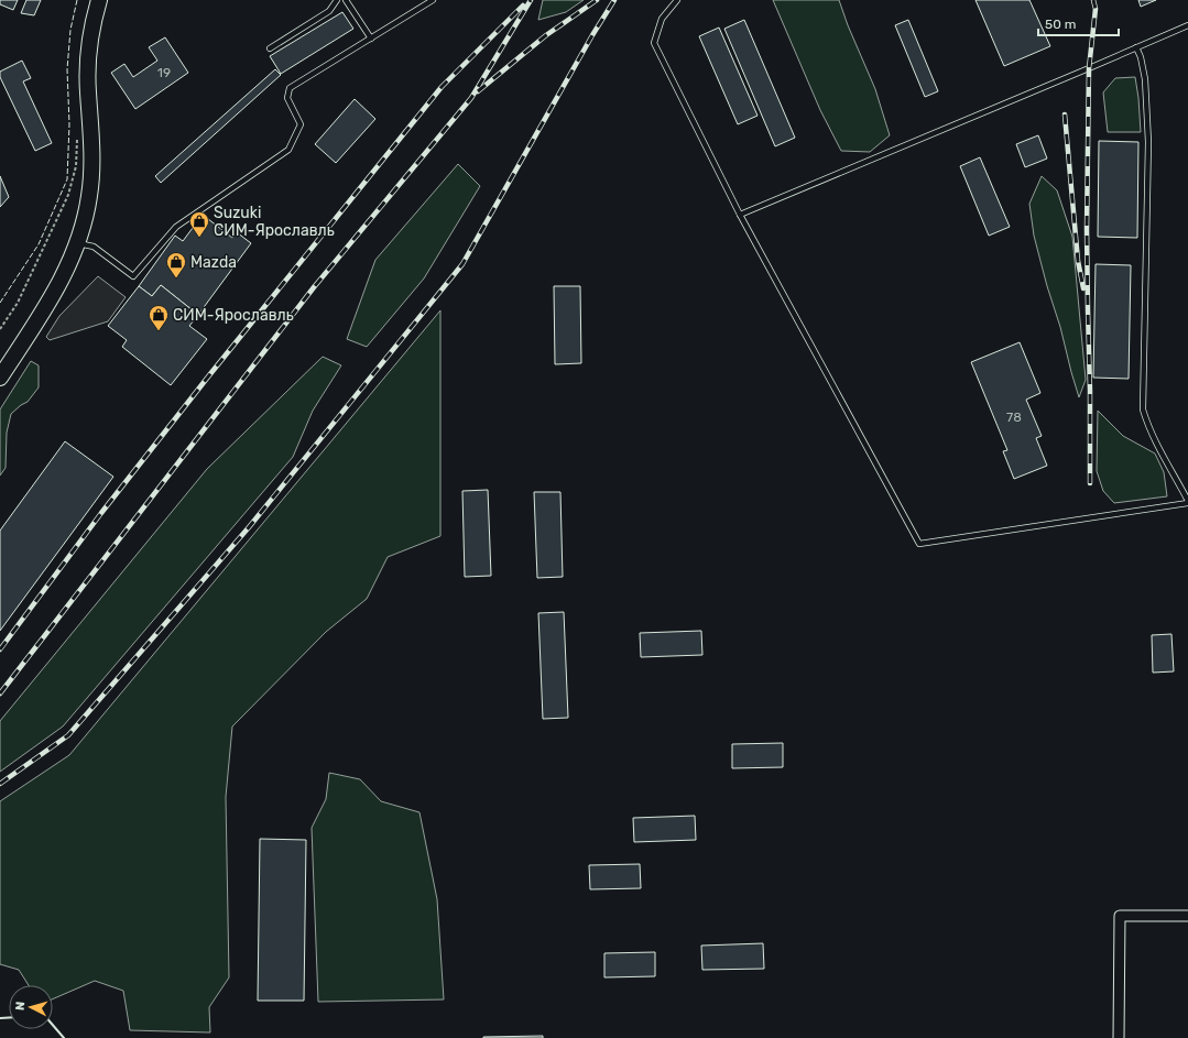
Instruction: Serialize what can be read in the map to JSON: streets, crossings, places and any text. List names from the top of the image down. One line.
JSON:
{"places":{"shop":["Suzuki СИМ-Ярославль","Mazda","СИМ-Ярославль"]},"house_numbers":["19","78"],"scale_bar":"50 m","north":"left"}
